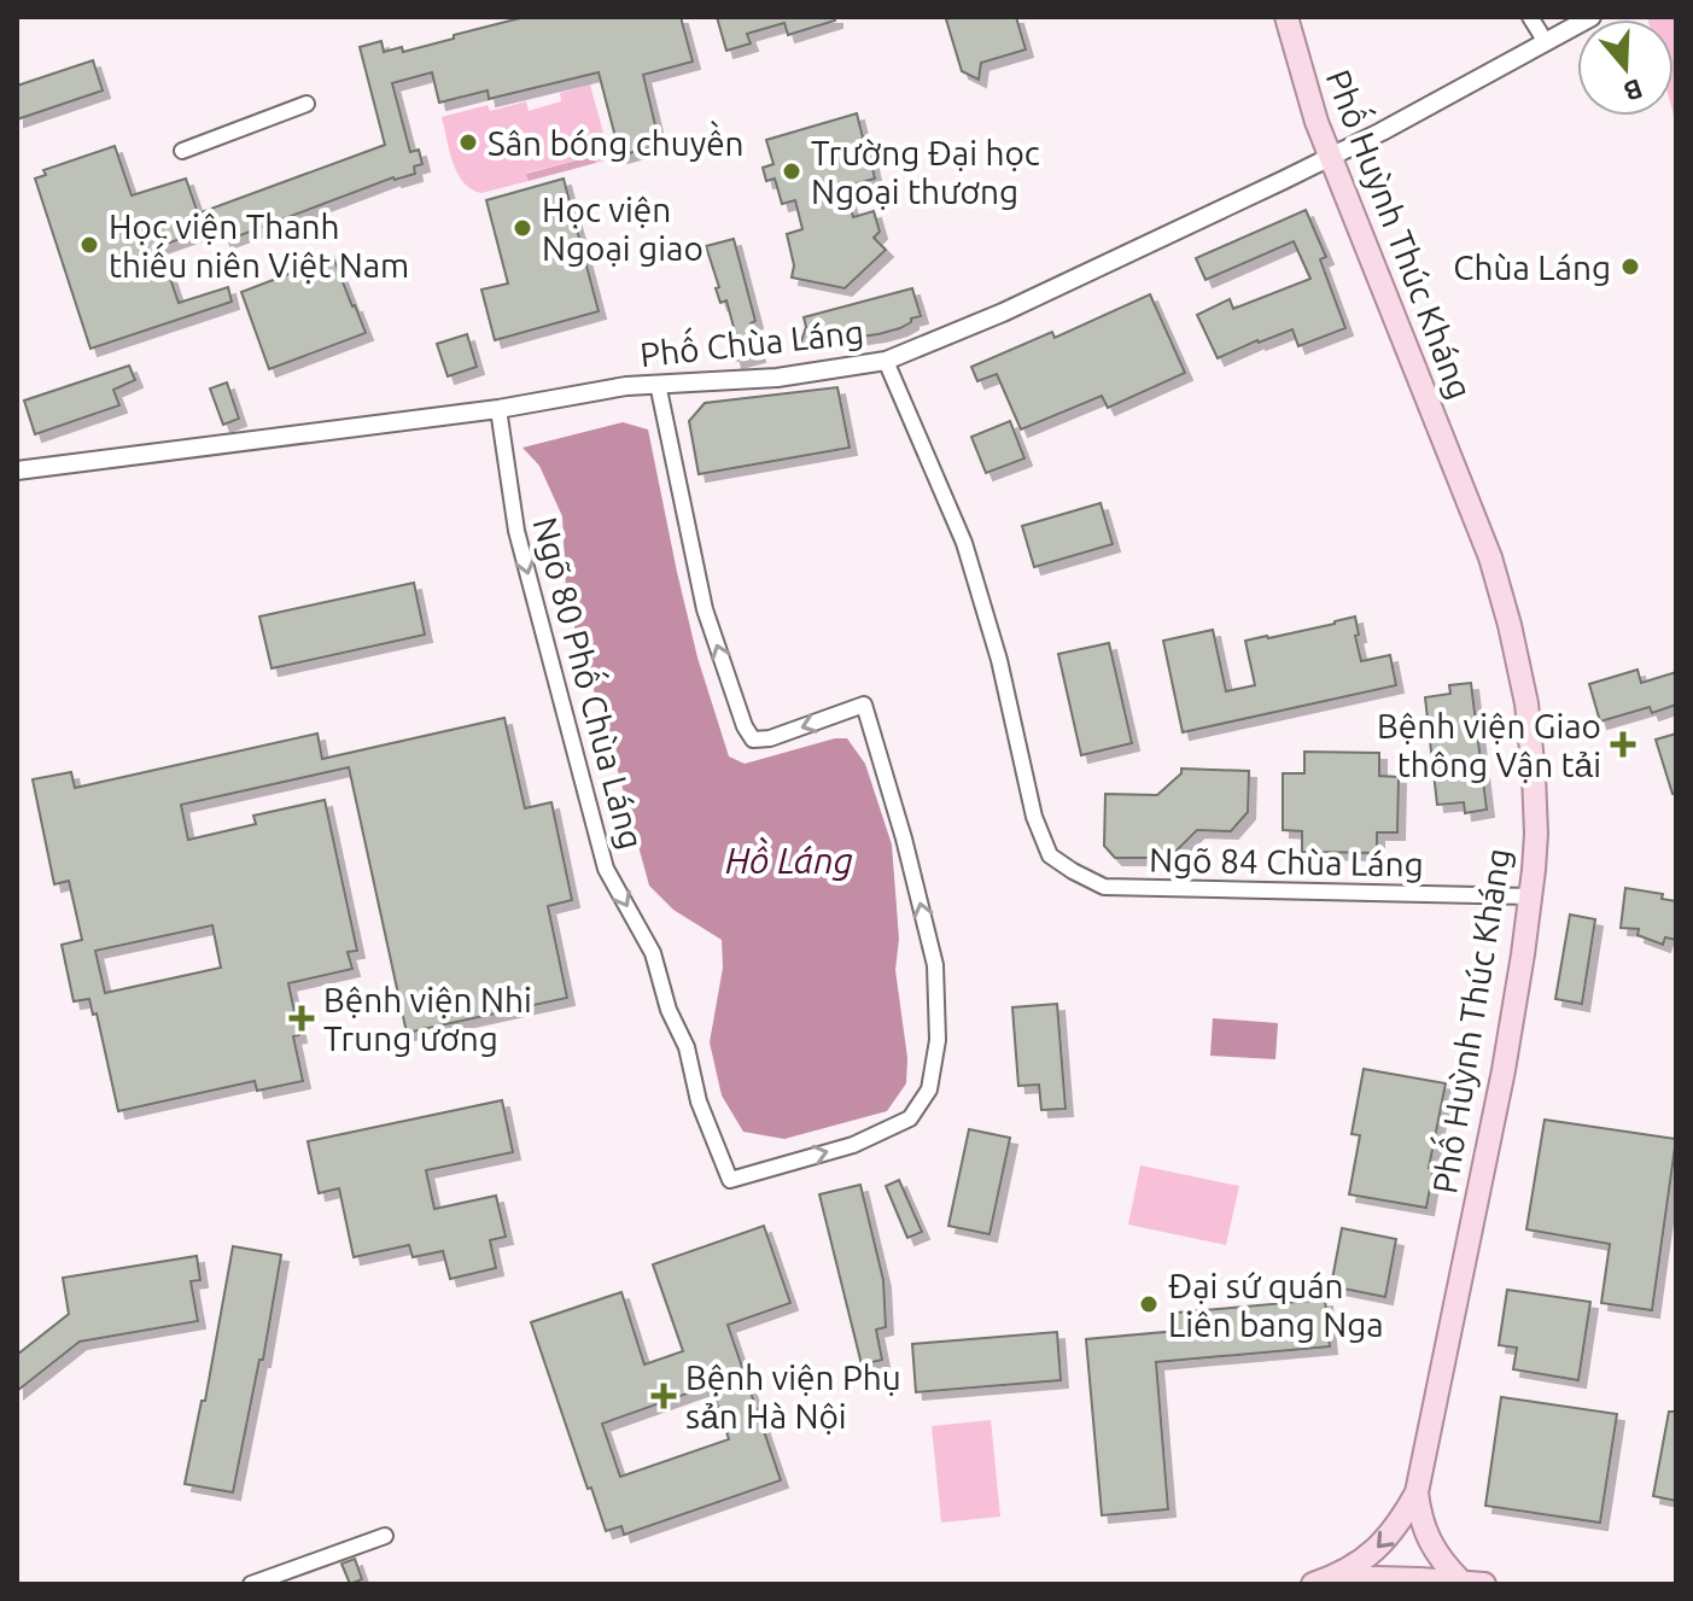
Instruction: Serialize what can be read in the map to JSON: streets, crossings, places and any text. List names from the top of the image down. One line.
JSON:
{"streets":{"main road":["Phố Huỳnh Thúc Kháng"],"street":["Phố Chùa Láng","Ngõ 80 Phố Chùa Láng","Ngõ 84 Chùa Láng"]},"crossings":[["Phố Huỳnh Thúc Kháng","Phố Chùa Láng"],["Phố Huỳnh Thúc Kháng","Ngõ 84 Chùa Láng"],["Phố Chùa Láng","Ngõ 80 Phố Chùa Láng"],["Phố Chùa Láng","Ngõ 84 Chùa Láng"]],"water":["Hồ Láng"],"places":{"other":["Sân bóng chuyền","Trường Đại học Ngoại thương","Học viện Ngoại giao","Học viện Thanh thiếu niên Việt Nam","Chùa Láng","Đại sứ quán Liên bang Nga"],"health":["Bệnh viện Giao thông Vận tải","Bệnh viện Nhi Trung ương","Bệnh viện Phụ sản Hà Nội"]},"north":"bottom"}
